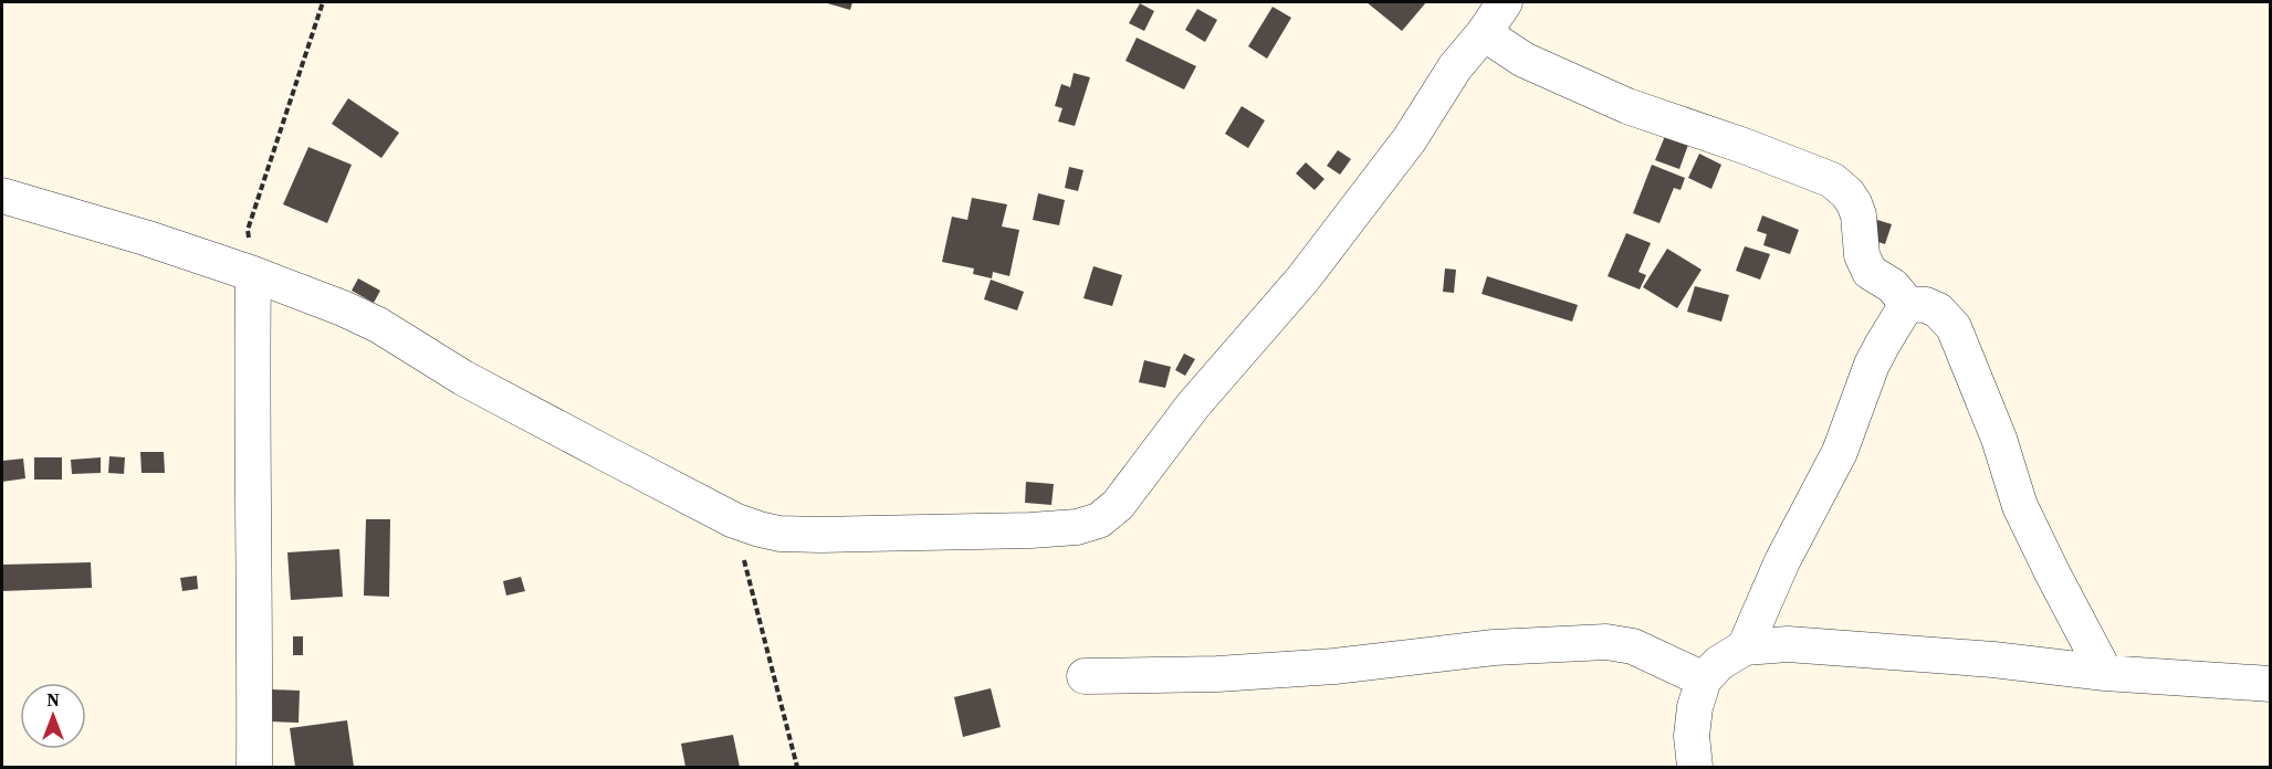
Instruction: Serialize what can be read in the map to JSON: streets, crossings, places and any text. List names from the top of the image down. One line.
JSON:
{"north":"top"}
